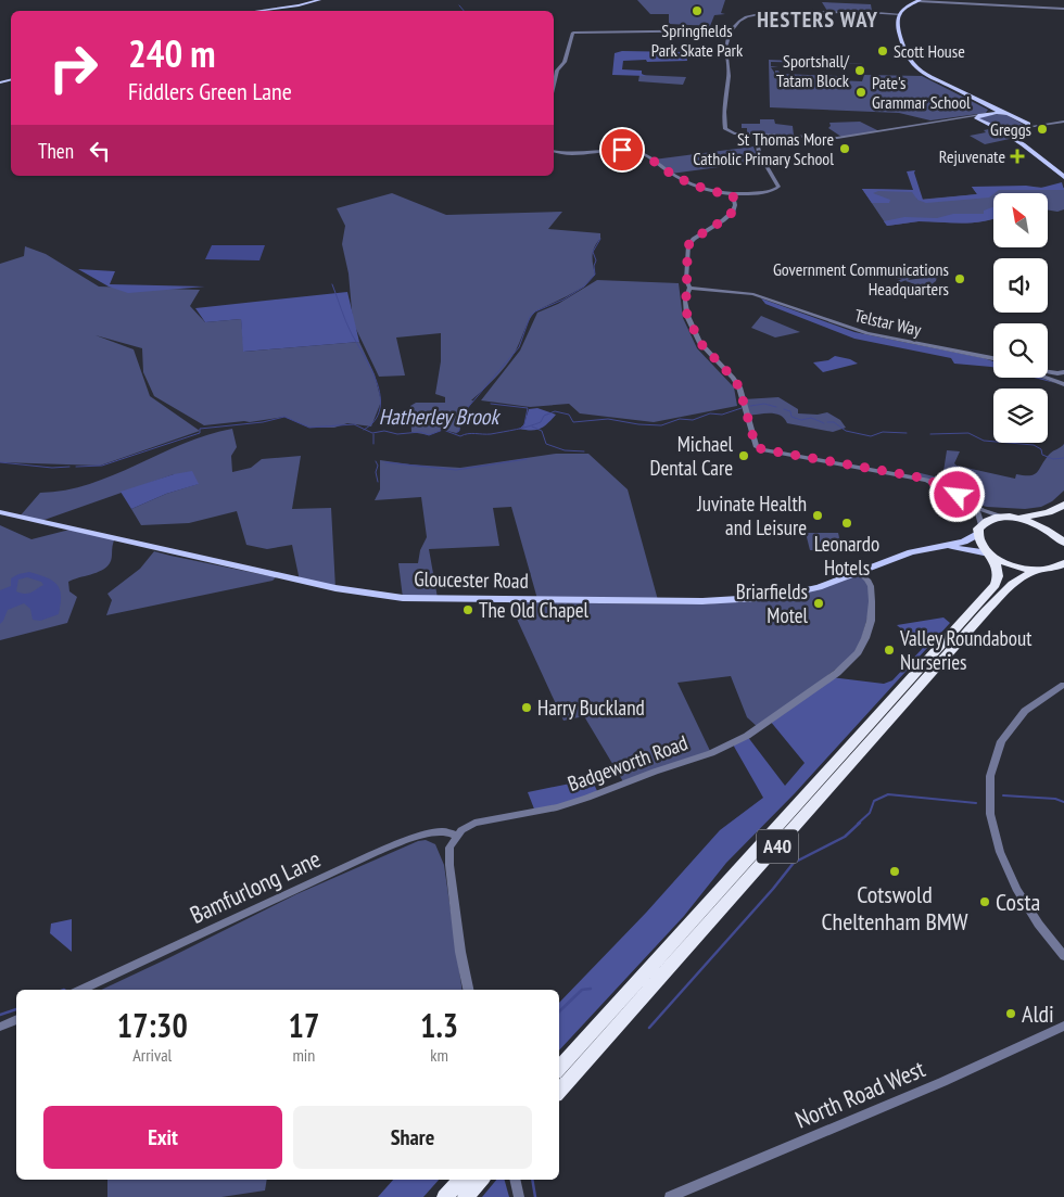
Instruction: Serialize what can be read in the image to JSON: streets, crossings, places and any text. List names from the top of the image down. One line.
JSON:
{"streets":{"highway":["A40"],"main road":["Gloucester Road"],"street":["Telstar Way","Badgeworth Road","Bamfurlong Lane","North Road West"]},"crossings":[["Gloucester Road","Badgeworth Road"],["Gloucester Road","A40"],["Badgeworth Road","Bamfurlong Lane"]],"districts":["HESTERS WAY"],"water":["Hatherley Brook"],"places":{"other":["Springfields Park Skate Park","Scott House","Sportshall/ Tatam Block","Pate's Grammar School","Greggs","St Thomas More Catholic Primary School","Government Communications Headquarters","Michael Dental Care","Juvinate Health and Leisure","Leonardo Hotels","Briarfields Motel","The Old Chapel","Valley Roundabout Nurseries","Harry Buckland","Cotswold Cheltenham BMW","Costa","Aldi"],"health":["Rejuvenate"]},"north":"top left","page":{"turn":["240 m","Fiddlers Green Lane"],"then":"Then","eta":["17:30","Arrival","17","min","1.3","km"],"buttons":["Exit","Share"]}}
